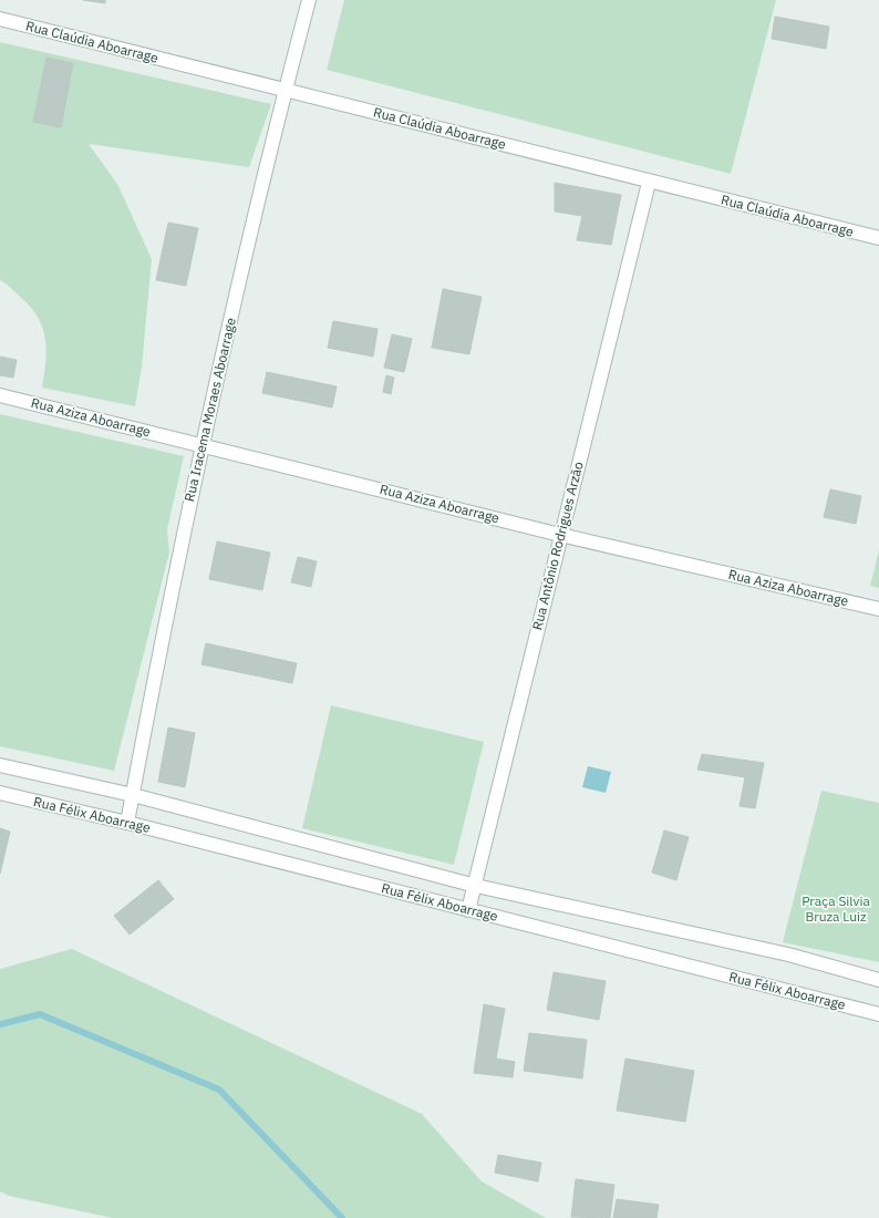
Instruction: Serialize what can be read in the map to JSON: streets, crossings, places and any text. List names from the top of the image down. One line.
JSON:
{"streets":{"street":["Rua Claúdia Aboarrage","Rua Iracema Moraes Aboarrage","Rua Aziza Aboarrage","Rua Antônio Rodrigues Arzão","Rua Félix Aboarrage"]},"crossings":[["Rua Claúdia Aboarrage","Rua Iracema Moraes Aboarrage"],["Rua Claúdia Aboarrage","Rua Antônio Rodrigues Arzão"],["Rua Iracema Moraes Aboarrage","Rua Aziza Aboarrage"],["Rua Iracema Moraes Aboarrage","Rua Félix Aboarrage"],["Rua Aziza Aboarrage","Rua Antônio Rodrigues Arzão"],["Rua Antônio Rodrigues Arzão","Rua Félix Aboarrage"]],"parks":["Praça Silvia Bruza Luiz"]}
